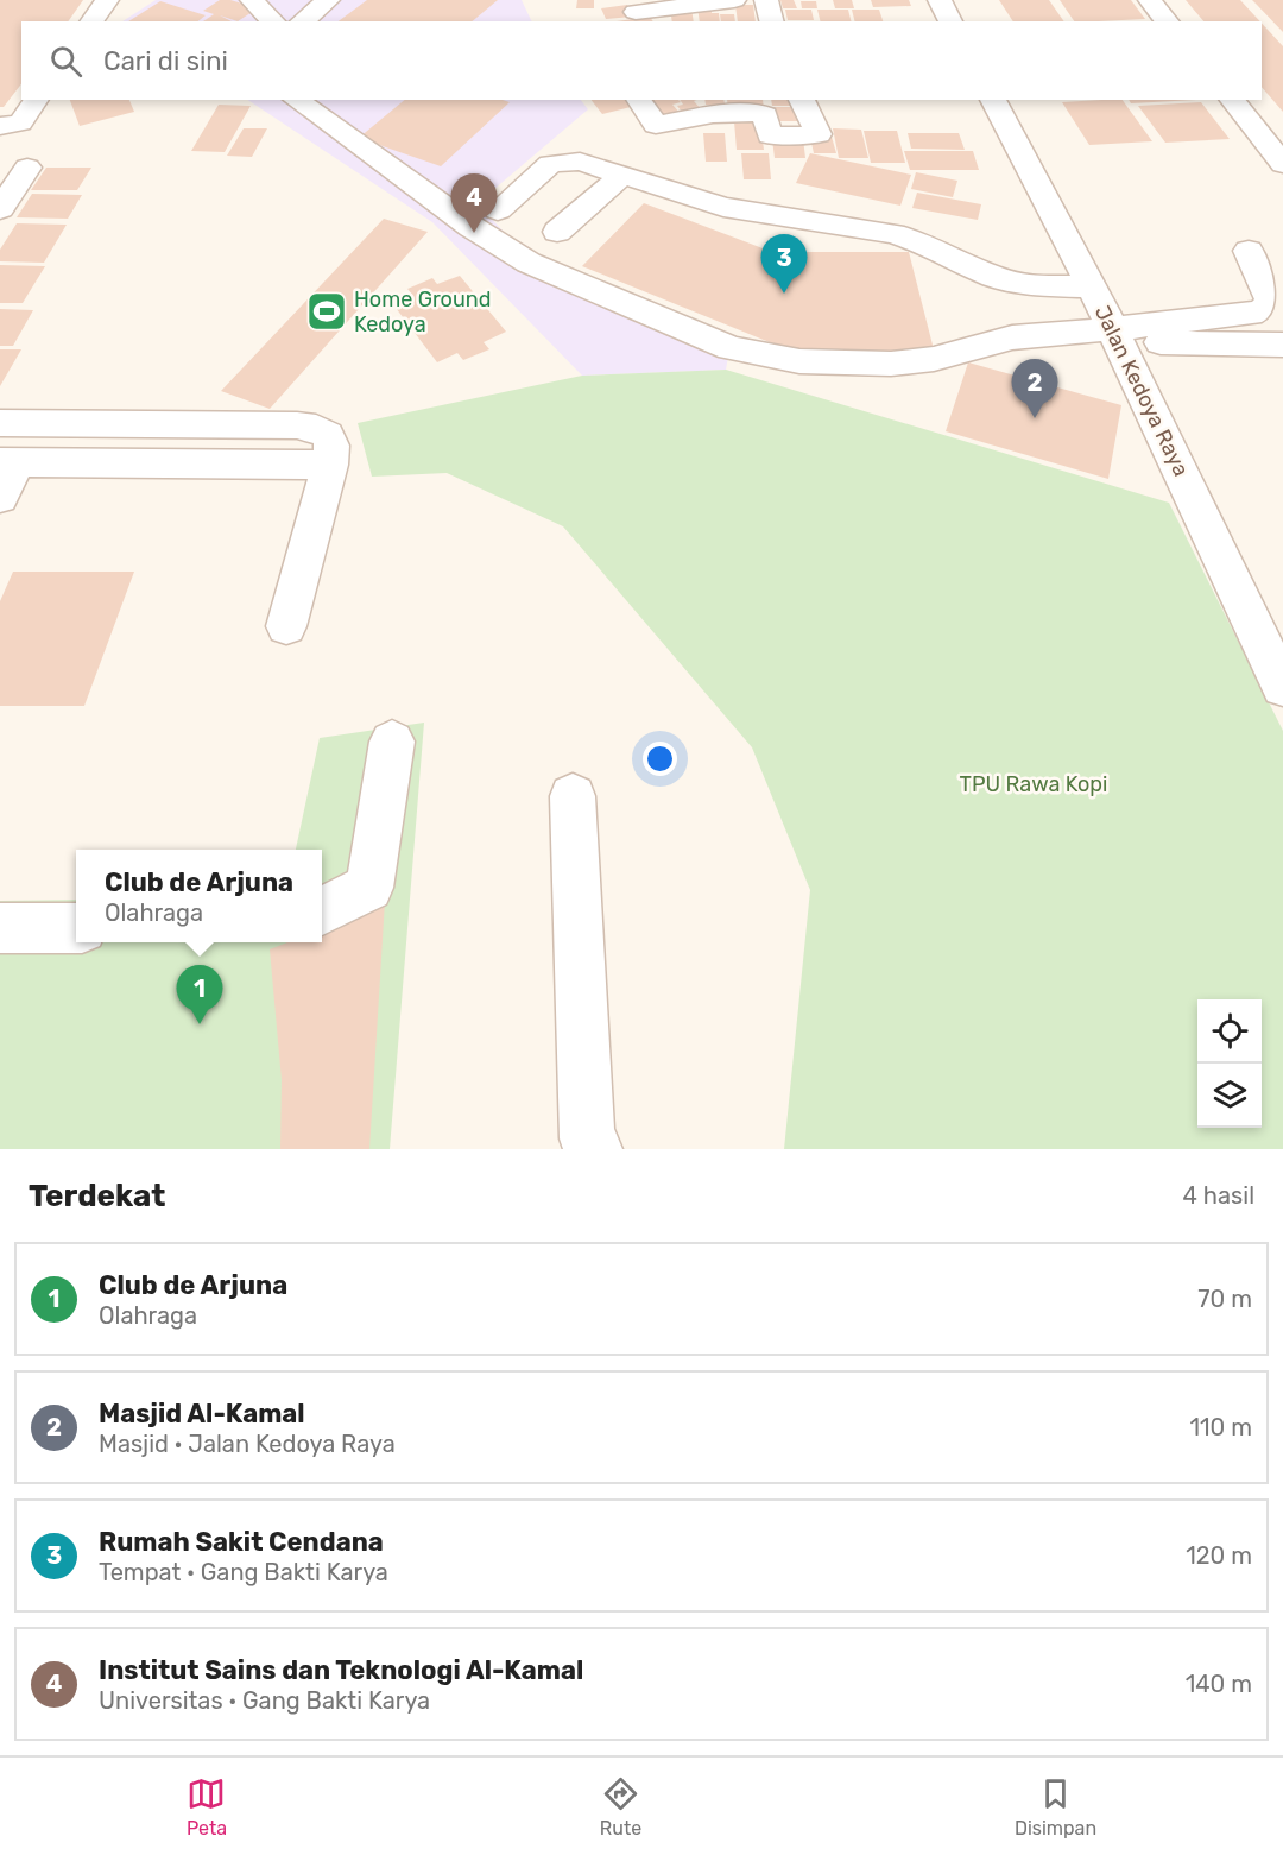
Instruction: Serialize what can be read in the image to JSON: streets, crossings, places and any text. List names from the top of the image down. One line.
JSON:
{"streets":{"street":["Jalan Kedoya Raya"]},"parks":["TPU Rawa Kopi"],"places":{"sports":["Home Ground Kedoya"]},"page":{"search":"Cari di sini","pins":["4","3","2","1"],"popup":["Club de Arjuna","Olahraga"],"heading":["Terdekat","4 hasil"],"list":[{"mark":"1","name":"Club de Arjuna","note":"Olahraga","value":"70 m"},{"mark":"2","name":"Masjid Al-Kamal","note":"Masjid · Jalan Kedoya Raya","value":"110 m"},{"mark":"3","name":"Rumah Sakit Cendana","note":"Tempat · Gang Bakti Karya","value":"120 m"},{"mark":"4","name":"Institut Sains dan Teknologi Al-Kamal","note":"Universitas · Gang Bakti Karya","value":"140 m"}],"nav":["Peta","Rute","Disimpan"]}}
